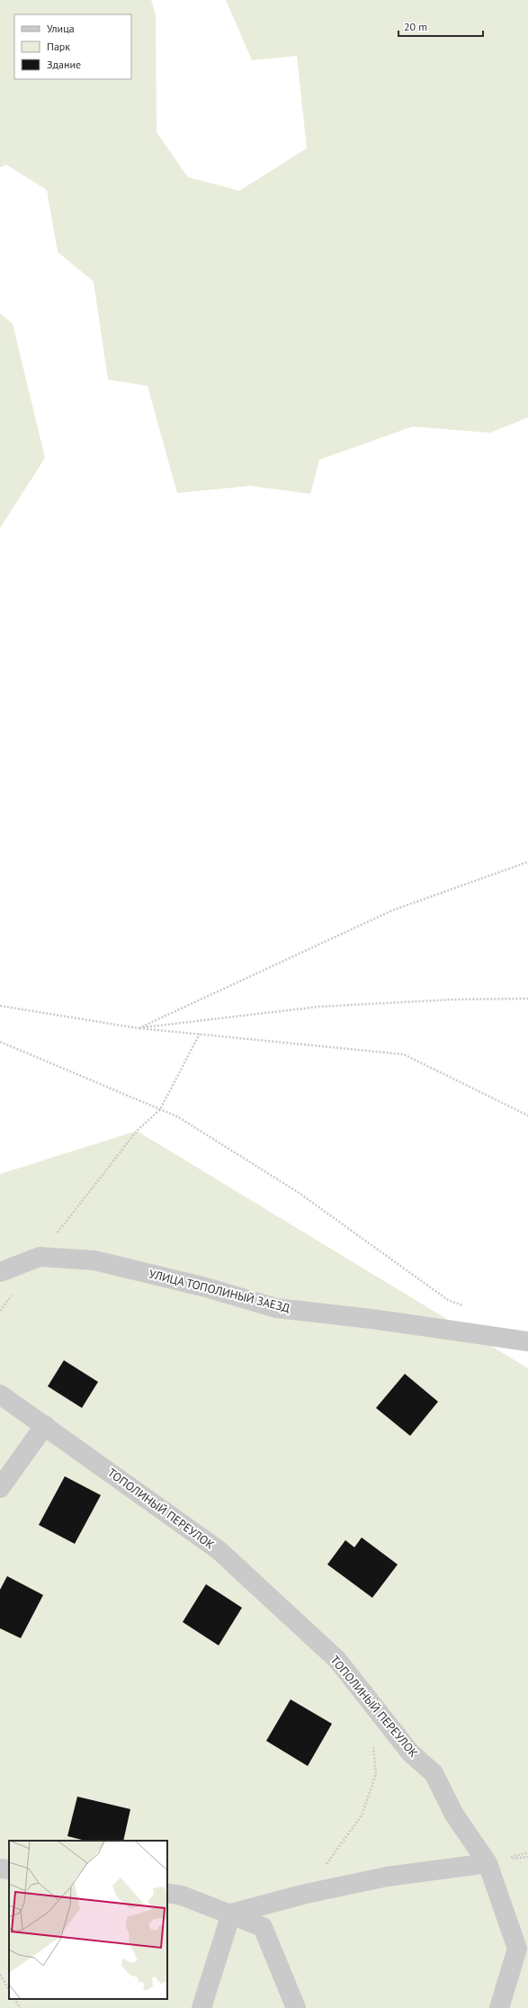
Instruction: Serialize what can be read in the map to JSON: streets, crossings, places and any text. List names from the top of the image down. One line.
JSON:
{"streets":{"street":["УЛИЦА ТОПОЛИНЫЙ ЗАЕЗД","ТОПОЛИНЫЙ ПЕРЕУЛОК"]},"legend":["Улица","Парк","Здание"],"scale_bar":"20 m"}
